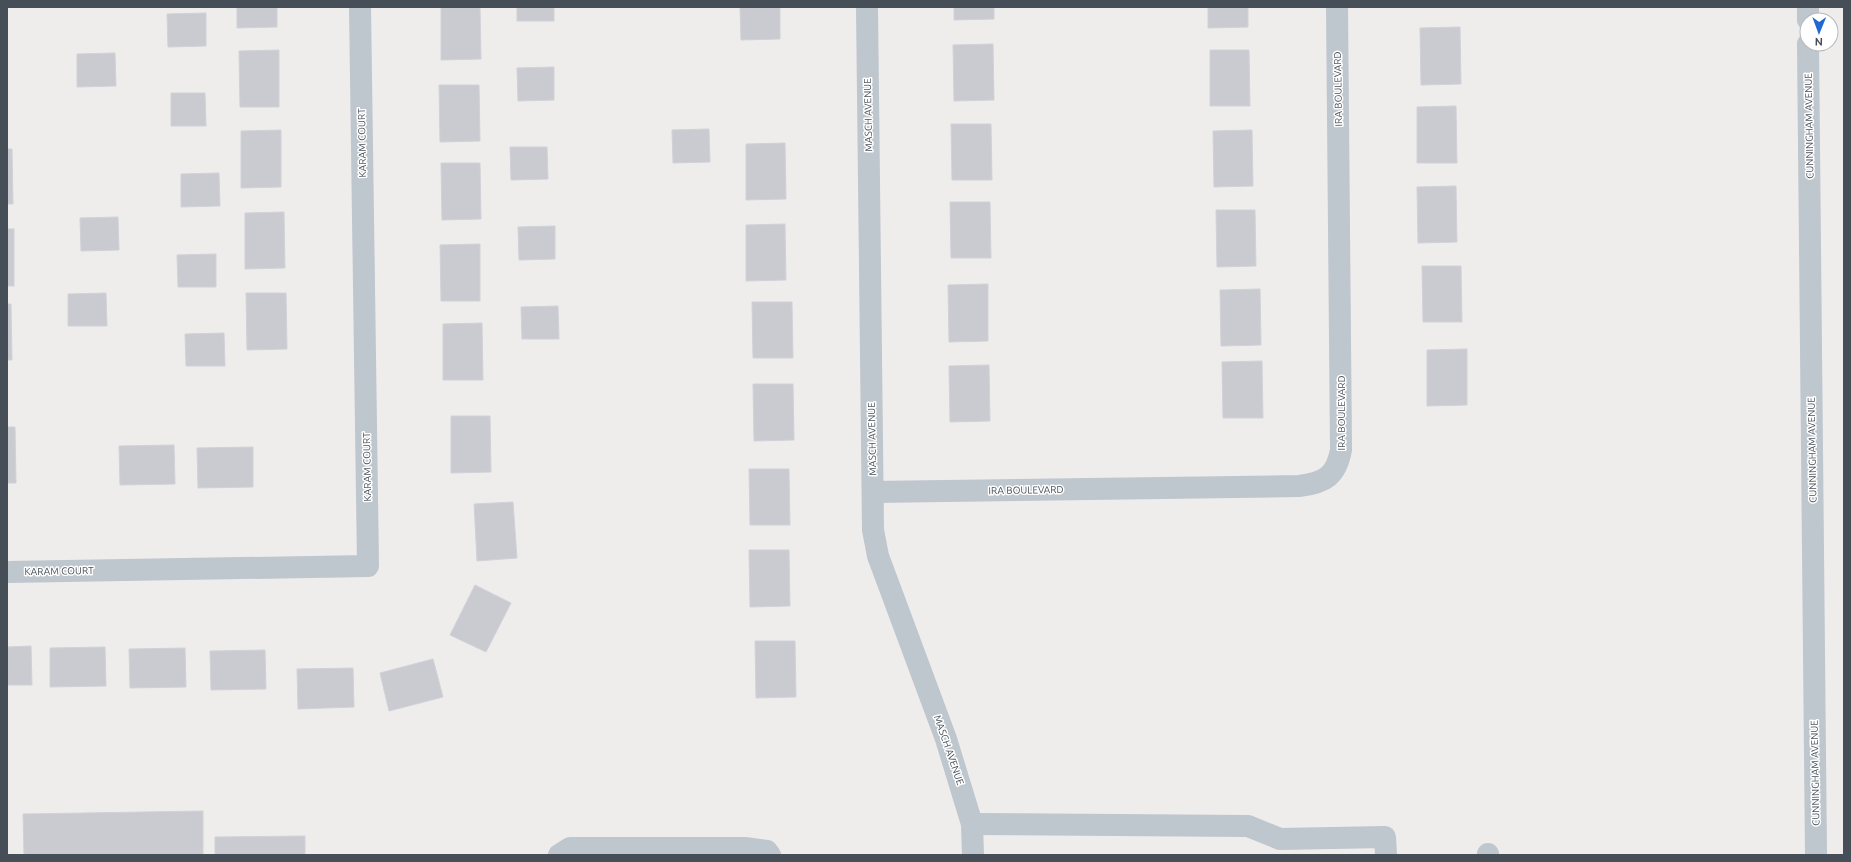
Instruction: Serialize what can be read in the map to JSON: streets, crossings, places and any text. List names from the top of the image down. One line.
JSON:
{"streets":{"street":["IRA BOULEVARD","MASCH AVENUE","CUNNINGHAM AVENUE","KARAM COURT"]},"crossings":[["IRA BOULEVARD","MASCH AVENUE"]],"north":"bottom"}
